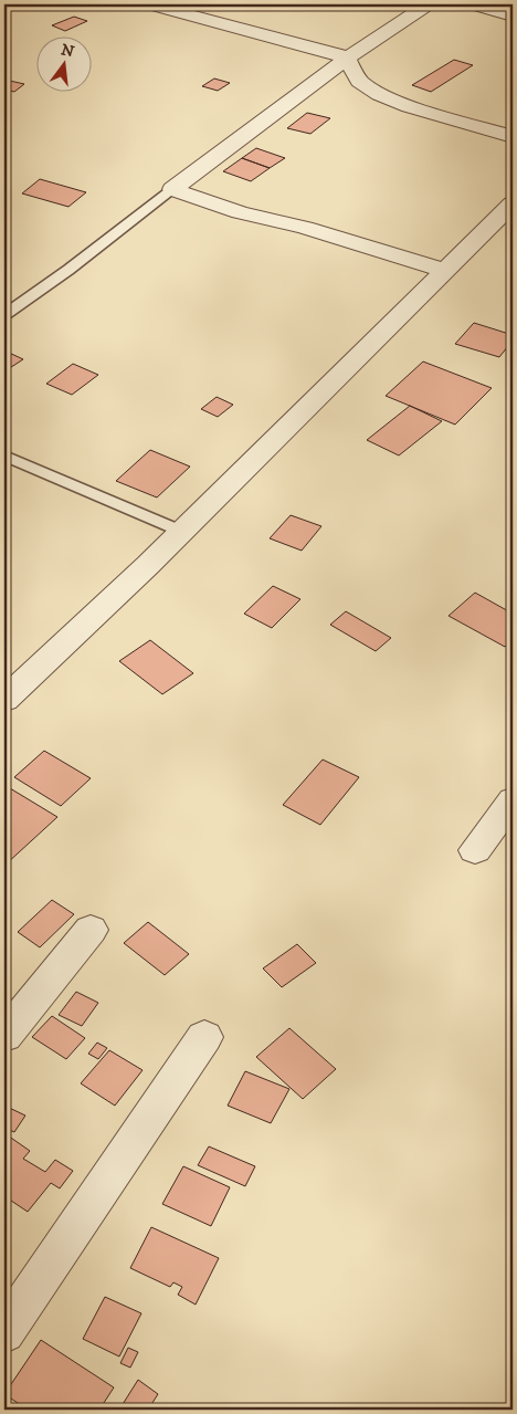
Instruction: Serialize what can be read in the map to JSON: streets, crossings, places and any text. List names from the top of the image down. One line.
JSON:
{"north":"top"}
